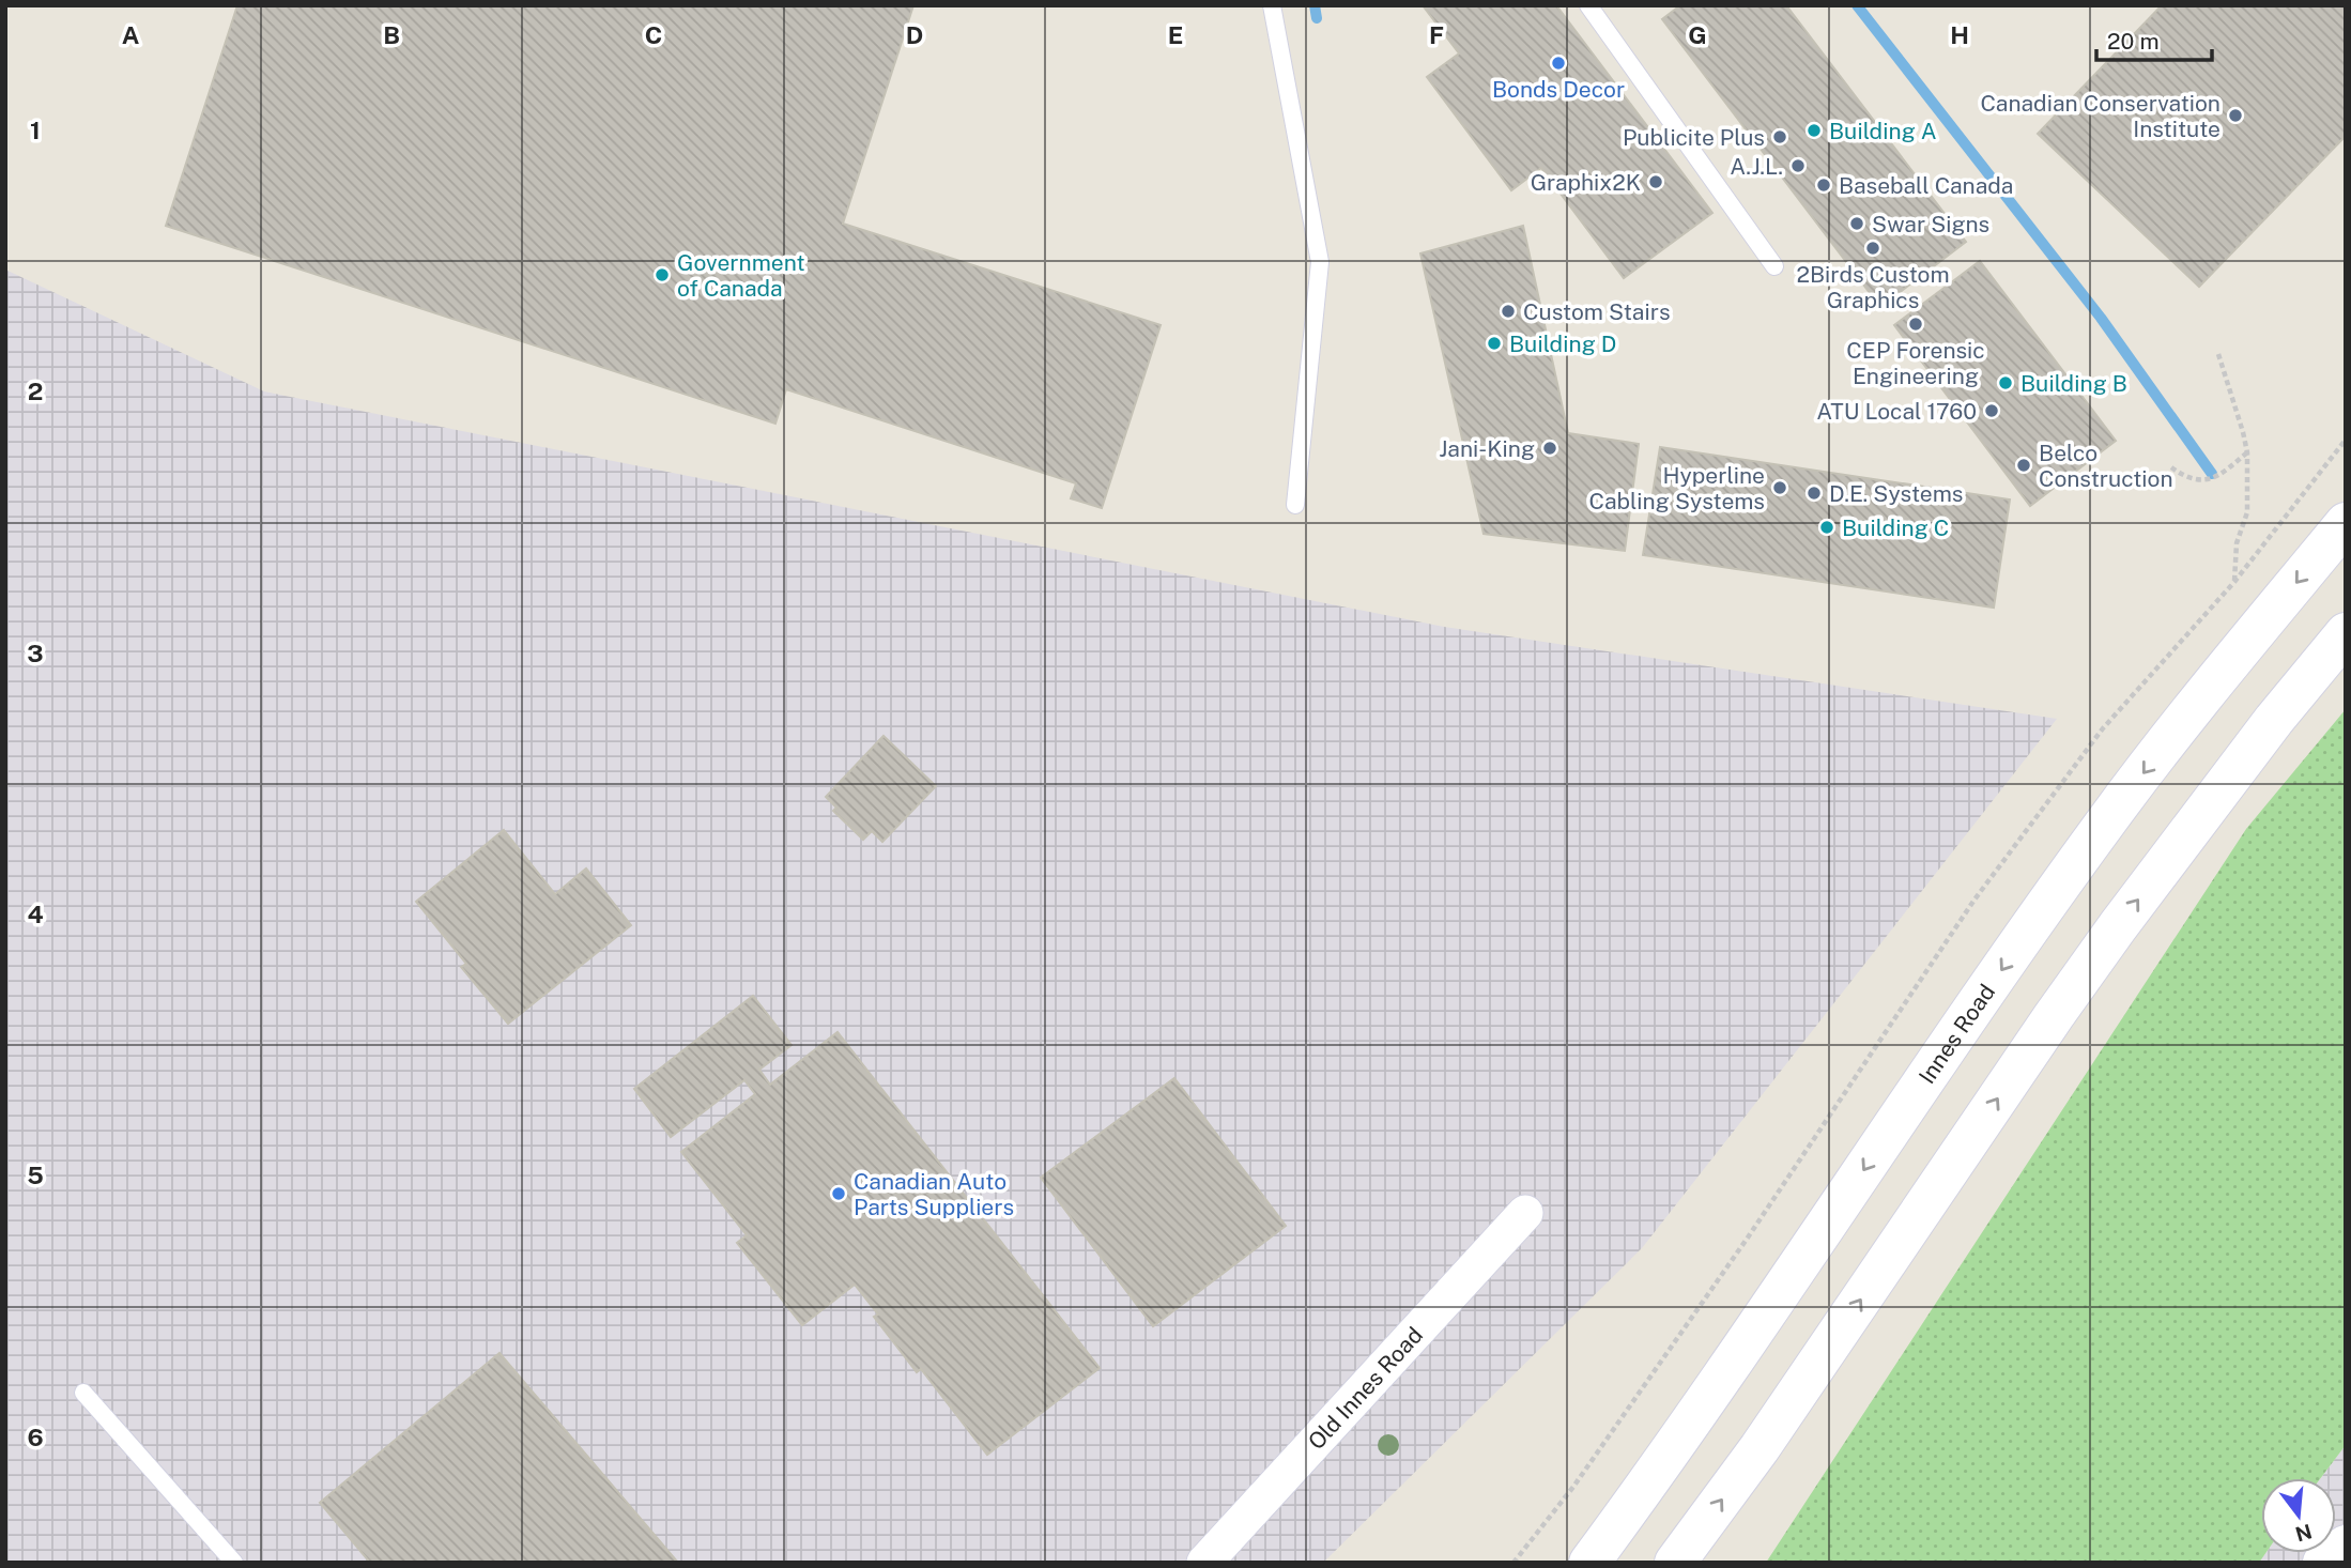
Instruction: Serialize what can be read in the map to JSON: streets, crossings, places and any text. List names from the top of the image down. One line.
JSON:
{"streets":{"main road":["Innes Road"],"street":["Old Innes Road"]},"places":["Bonds Decor","Canadian Conservation Institute","Building A","Publicite Plus","A.J.L.","Graphix2K","Baseball Canada","Swar Signs","2Birds Custom Graphics","Government of Canada","Custom Stairs","CEP Forensic Engineering","Building D","Building B","ATU Local 1760","Jani-King","Belco Construction","Hyperline Cabling Systems","D.E. Systems","Building C","Canadian Auto Parts Suppliers"],"scale_bar":"20 m","north":"bottom","grid":{"columns":["A","B","C","D","E","F","G","H"],"rows":["1","2","3","4","5","6"]}}
